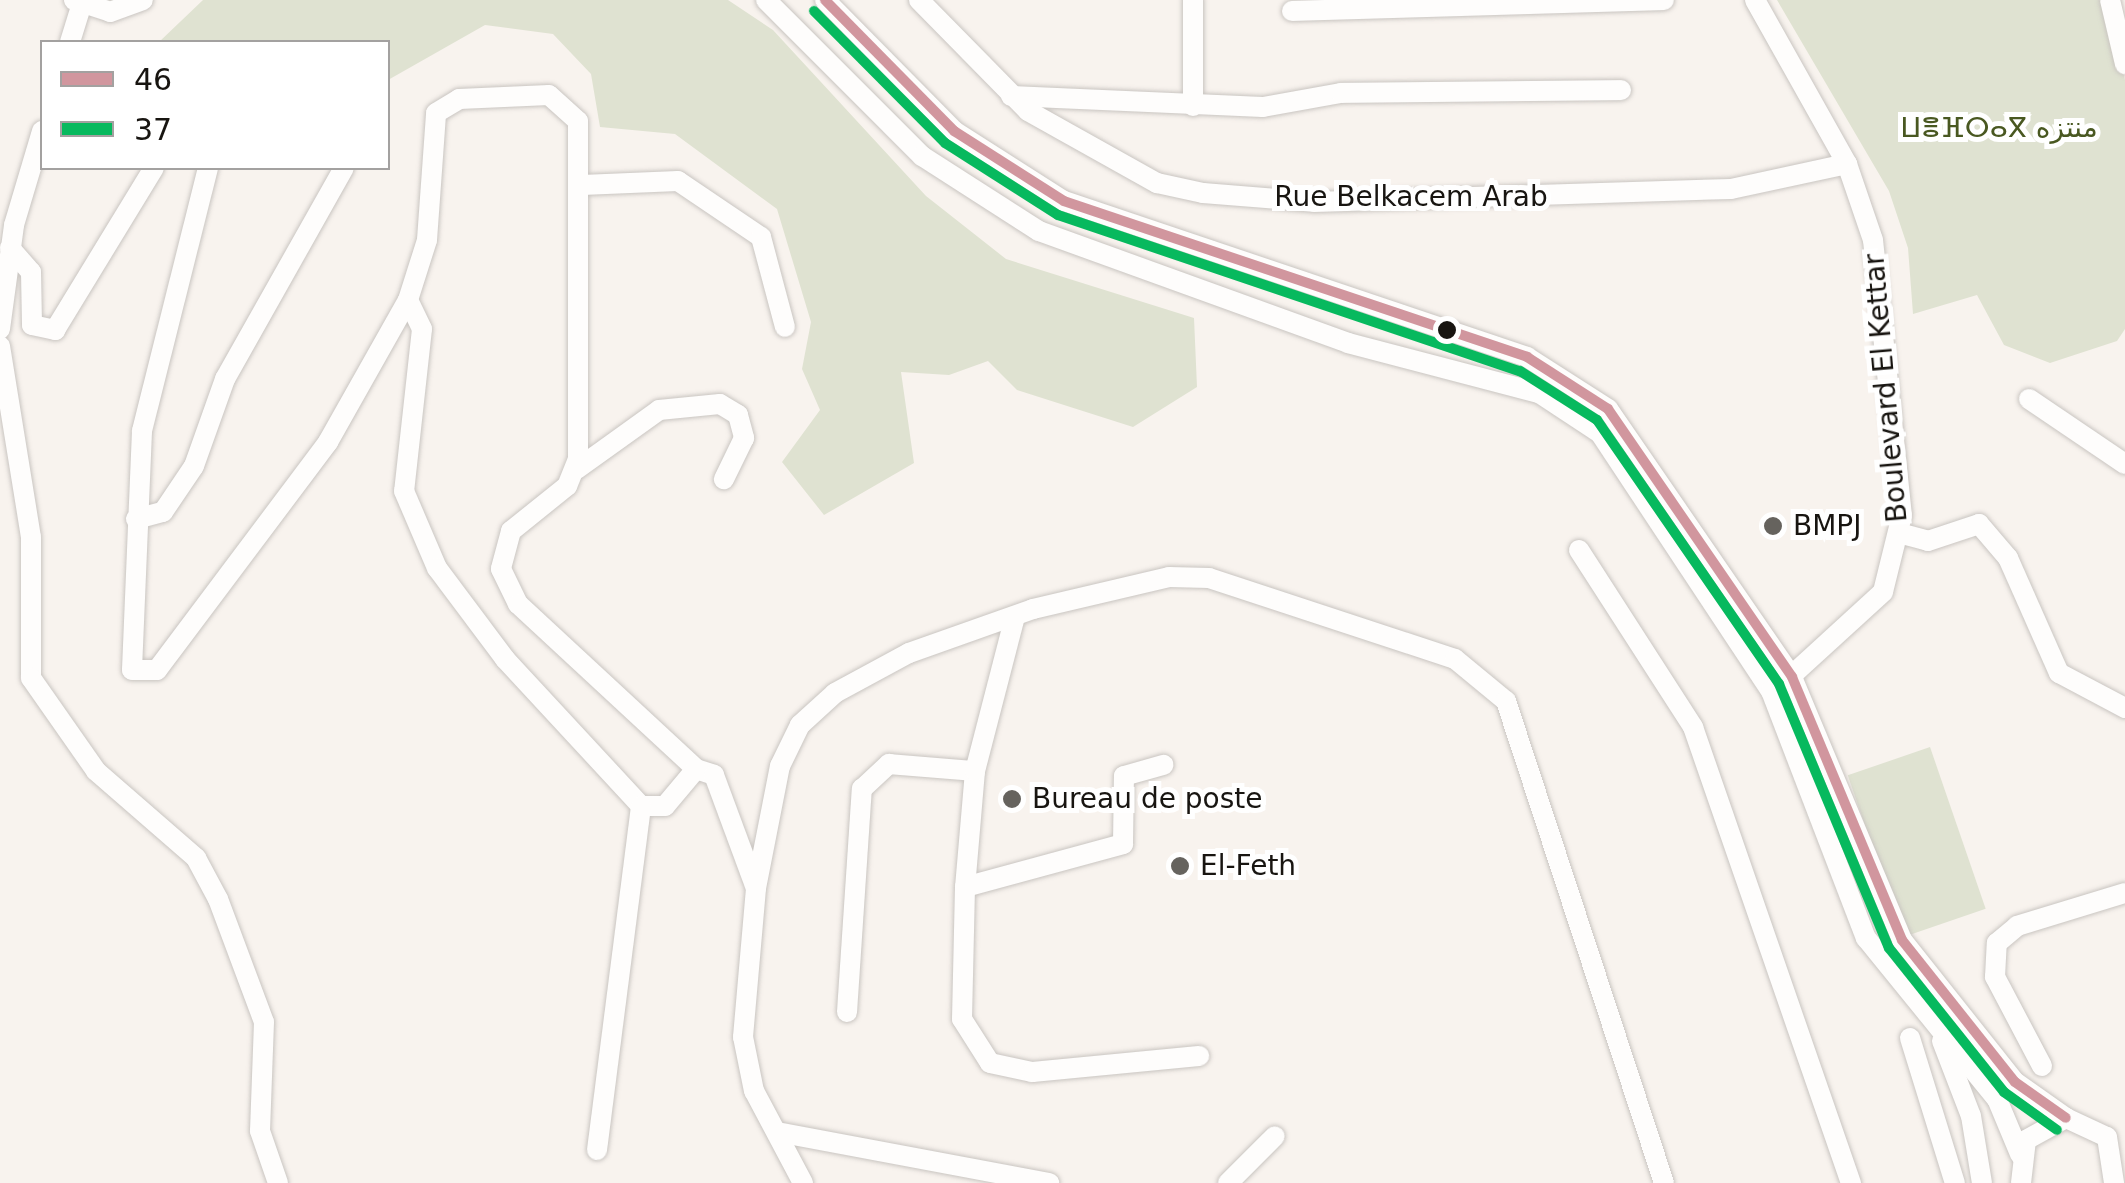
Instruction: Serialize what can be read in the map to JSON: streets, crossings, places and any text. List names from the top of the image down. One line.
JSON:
{"streets":{"street":["Rue Belkacem Arab","Boulevard El Kettar"]},"crossings":[["Rue Belkacem Arab","Boulevard El Kettar"]],"parks":["ⵡⴻⴼⵔⴰⴳ منتزه"],"places":["BMPJ","Bureau de poste","El-Feth"],"lines":["transit line 46","transit line 37"],"legend":["46","37"]}
